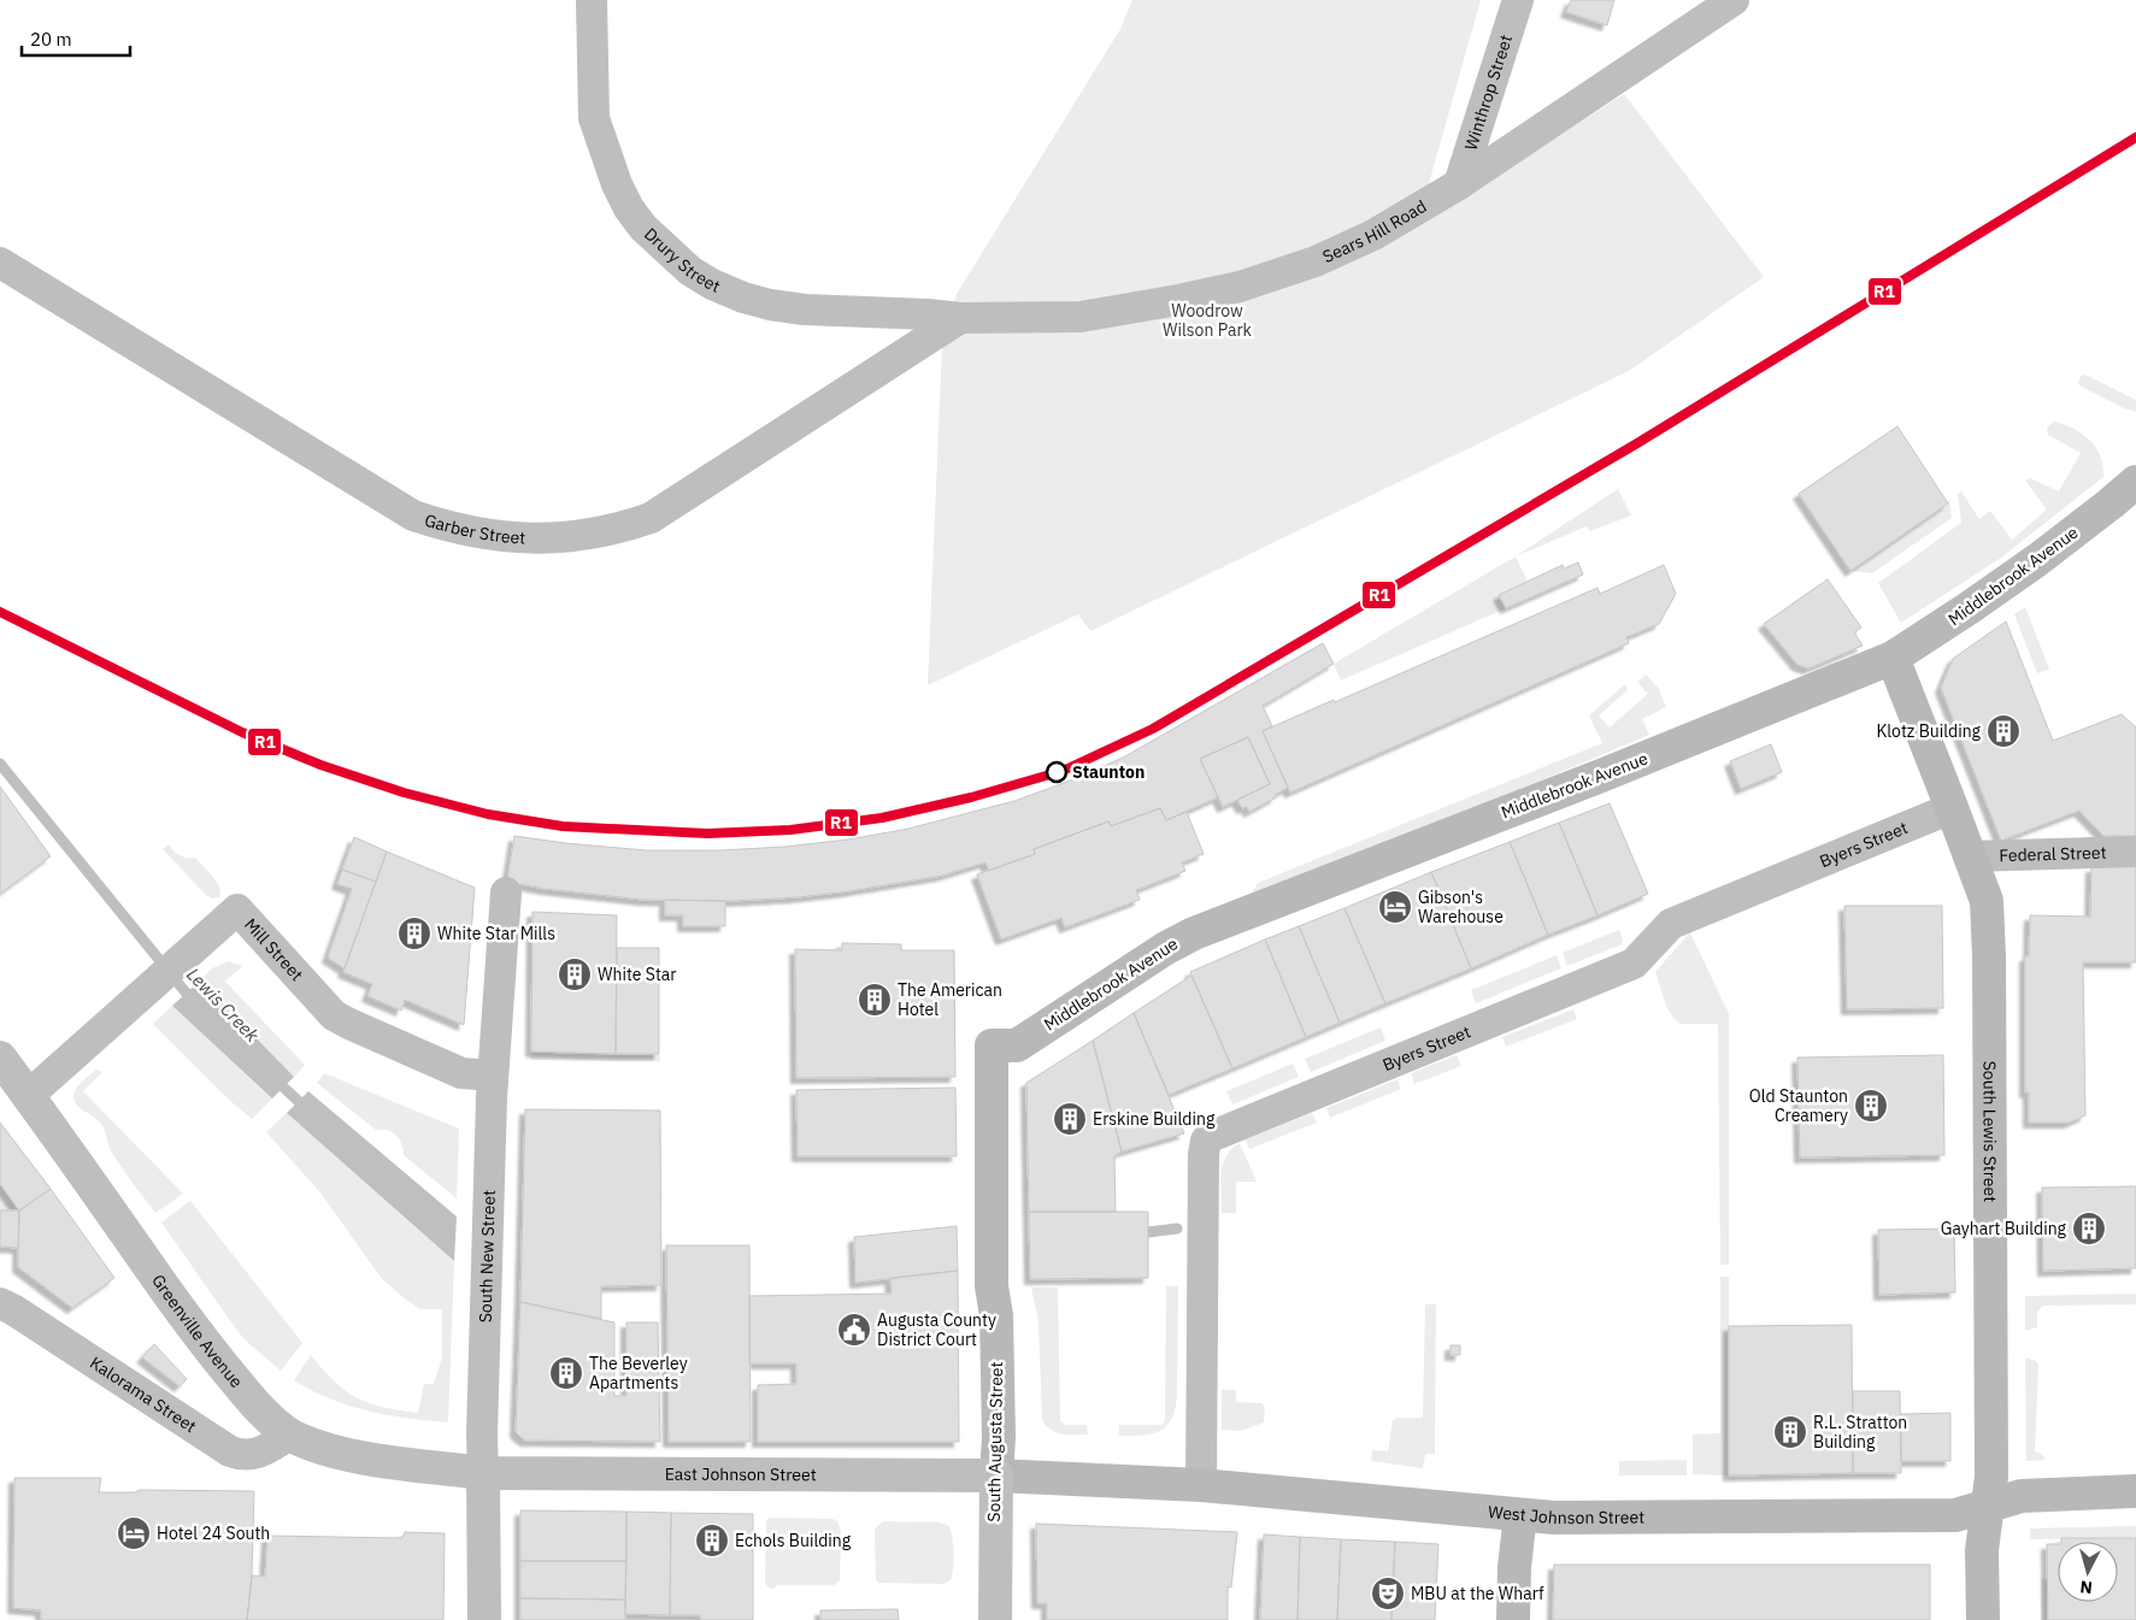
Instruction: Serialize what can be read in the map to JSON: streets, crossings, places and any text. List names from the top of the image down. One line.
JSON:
{"streets":{"main road":["South New Street","Greenville Avenue","South Augusta Street","East Johnson Street"],"street":["Winthrop Street","Sears Hill Road","Drury Street","Garber Street","Middlebrook Avenue","Byers Street","Federal Street","Mill Street","South Lewis Street","Kalorama Street","West Johnson Street"]},"crossings":[["Winthrop Street","Sears Hill Road"],["Sears Hill Road","Drury Street"],["Sears Hill Road","Garber Street"],["Drury Street","Garber Street"],["Middlebrook Avenue","South Lewis Street"],["Middlebrook Avenue","South Augusta Street"],["Byers Street","South Lewis Street"],["Byers Street","West Johnson Street"],["Federal Street","South Lewis Street"],["Mill Street","South New Street"],["Mill Street","Greenville Avenue"],["South Lewis Street","West Johnson Street"],["South New Street","Greenville Avenue"],["South New Street","East Johnson Street"],["Greenville Avenue","Kalorama Street"],["Greenville Avenue","East Johnson Street"],["South Augusta Street","East Johnson Street"],["South Augusta Street","West Johnson Street"],["East Johnson Street","West Johnson Street"]],"water":["Lewis Creek"],"parks":["Woodrow Wilson Park"],"places":{"building":["Klotz Building","White Star Mills","White Star","The American Hotel","Old Staunton Creamery","Erskine Building","Gayhart Building","The Beverley Apartments","R.L. Stratton Building","Echols Building"],"other":["Staunton"],"hotel":["Gibson's Warehouse","Hotel 24 South"],"public building":["Augusta County District Court"],"theatre":["MBU at the Wharf"]},"lines":["transit line R1"],"scale_bar":"20 m","north":"bottom"}
